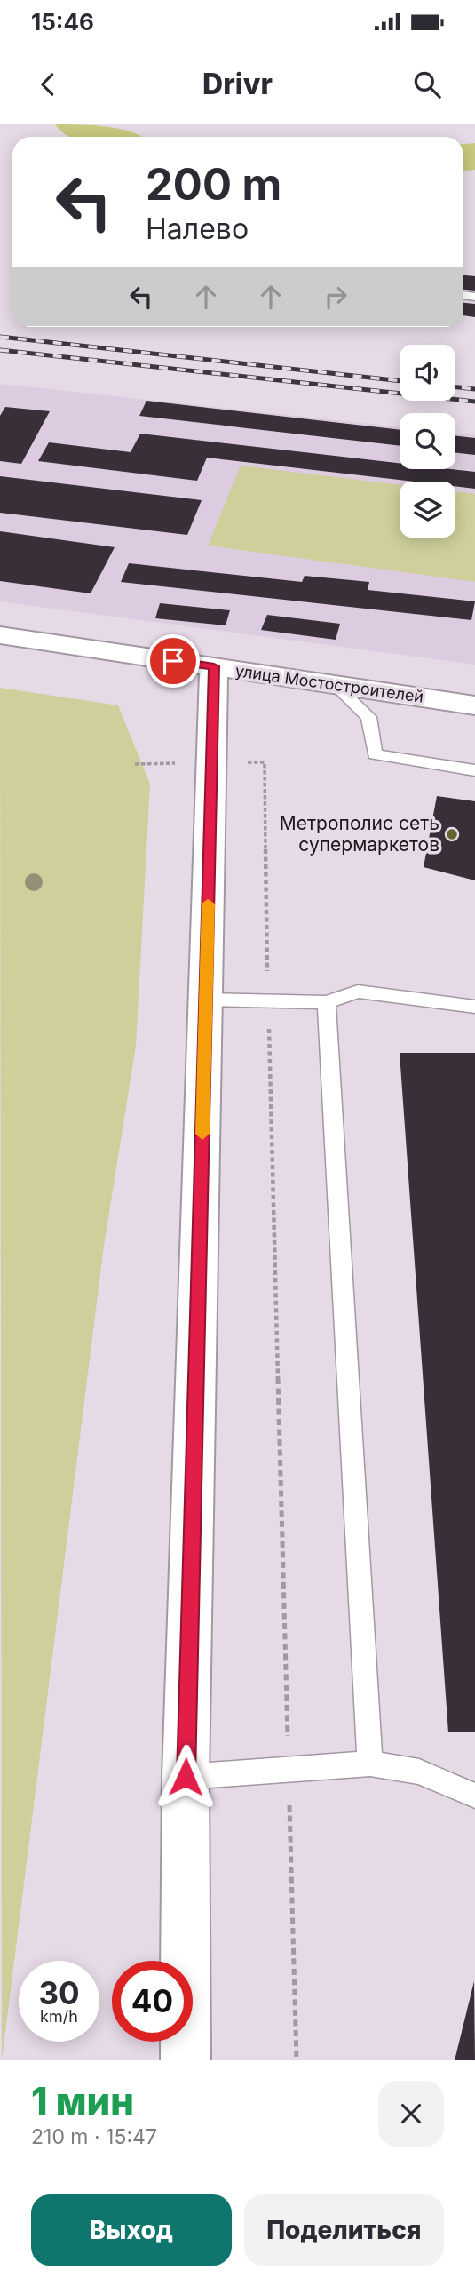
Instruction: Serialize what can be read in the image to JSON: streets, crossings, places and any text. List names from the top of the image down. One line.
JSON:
{"streets":{"street":["улица Мостостроителей"]},"places":["Метрополис cеть супермаркетов"],"page":{"status":"15:46","header":"Drivr","turn":["200 m","Налево"],"speed":"30 km/h","limit":"40","heading":["1 мин","210 m · 15:47"],"buttons":["Выход","Поделиться"]}}
